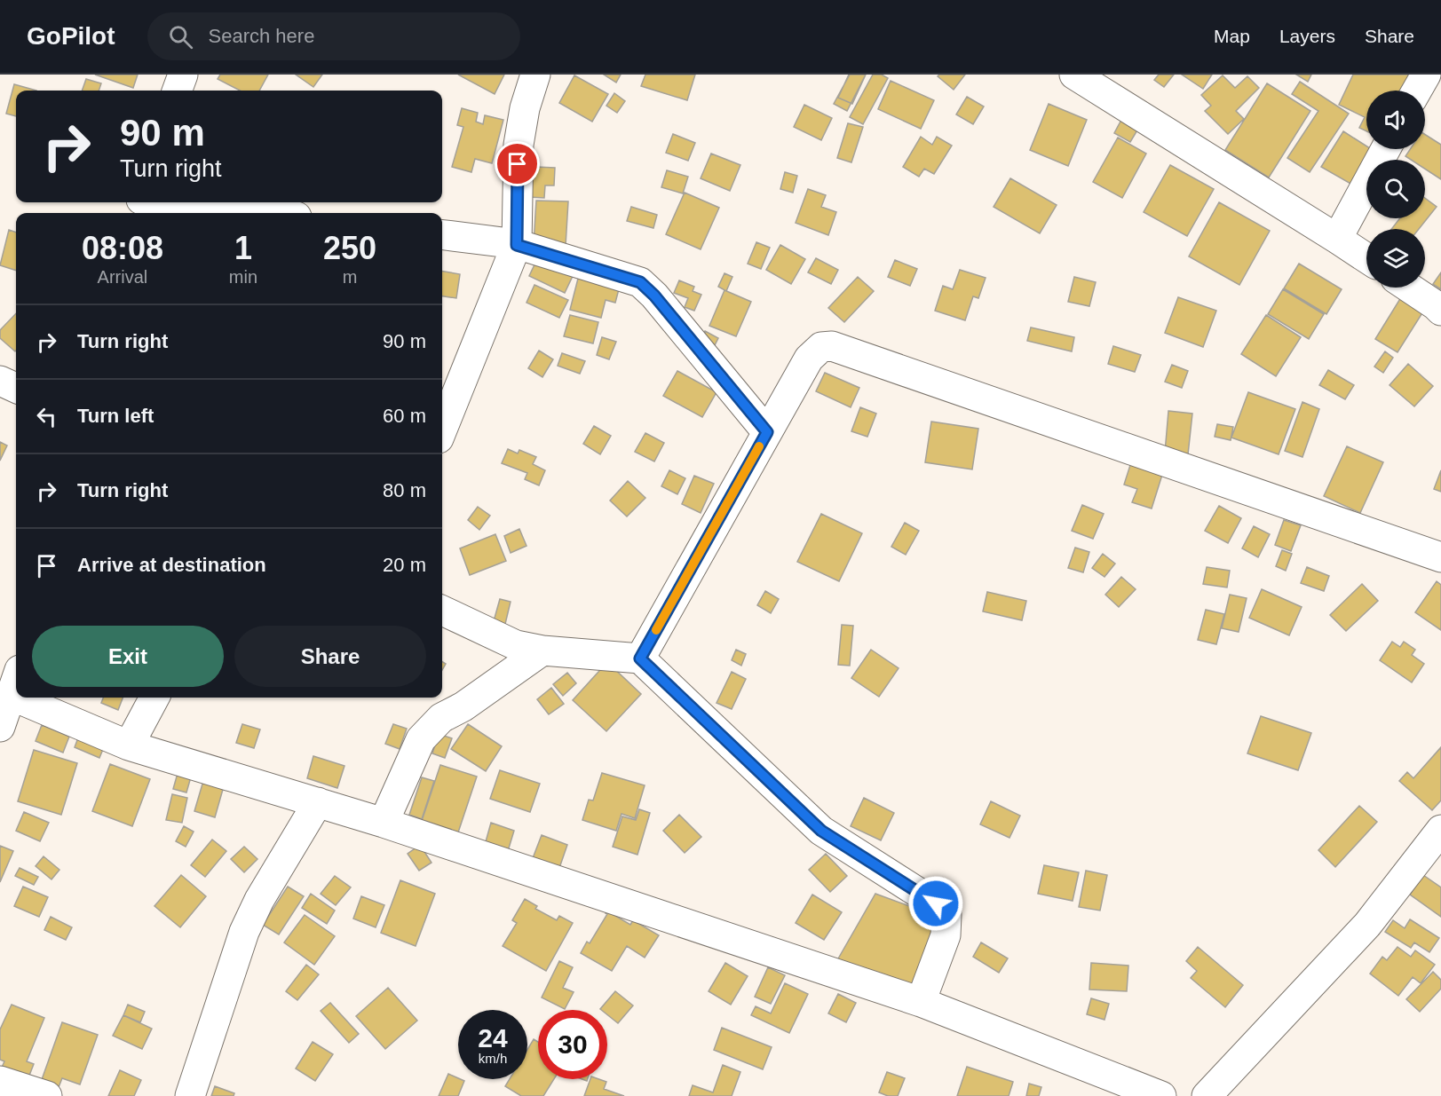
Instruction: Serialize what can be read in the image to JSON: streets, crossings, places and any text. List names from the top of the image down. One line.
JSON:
{"page":{"header":"GoPilot","search":"Search here","nav":["Map","Layers","Share"],"turn":["90 m","Turn right"],"eta":["08:08","Arrival","1","min","250","m"],"list":[{"name":"Turn right","value":"90 m"},{"name":"Turn left","value":"60 m"},{"name":"Turn right","value":"80 m"},{"name":"Arrive at destination","value":"20 m"}],"buttons":["Exit","Share"],"speed":"24 km/h","limit":"30"}}
